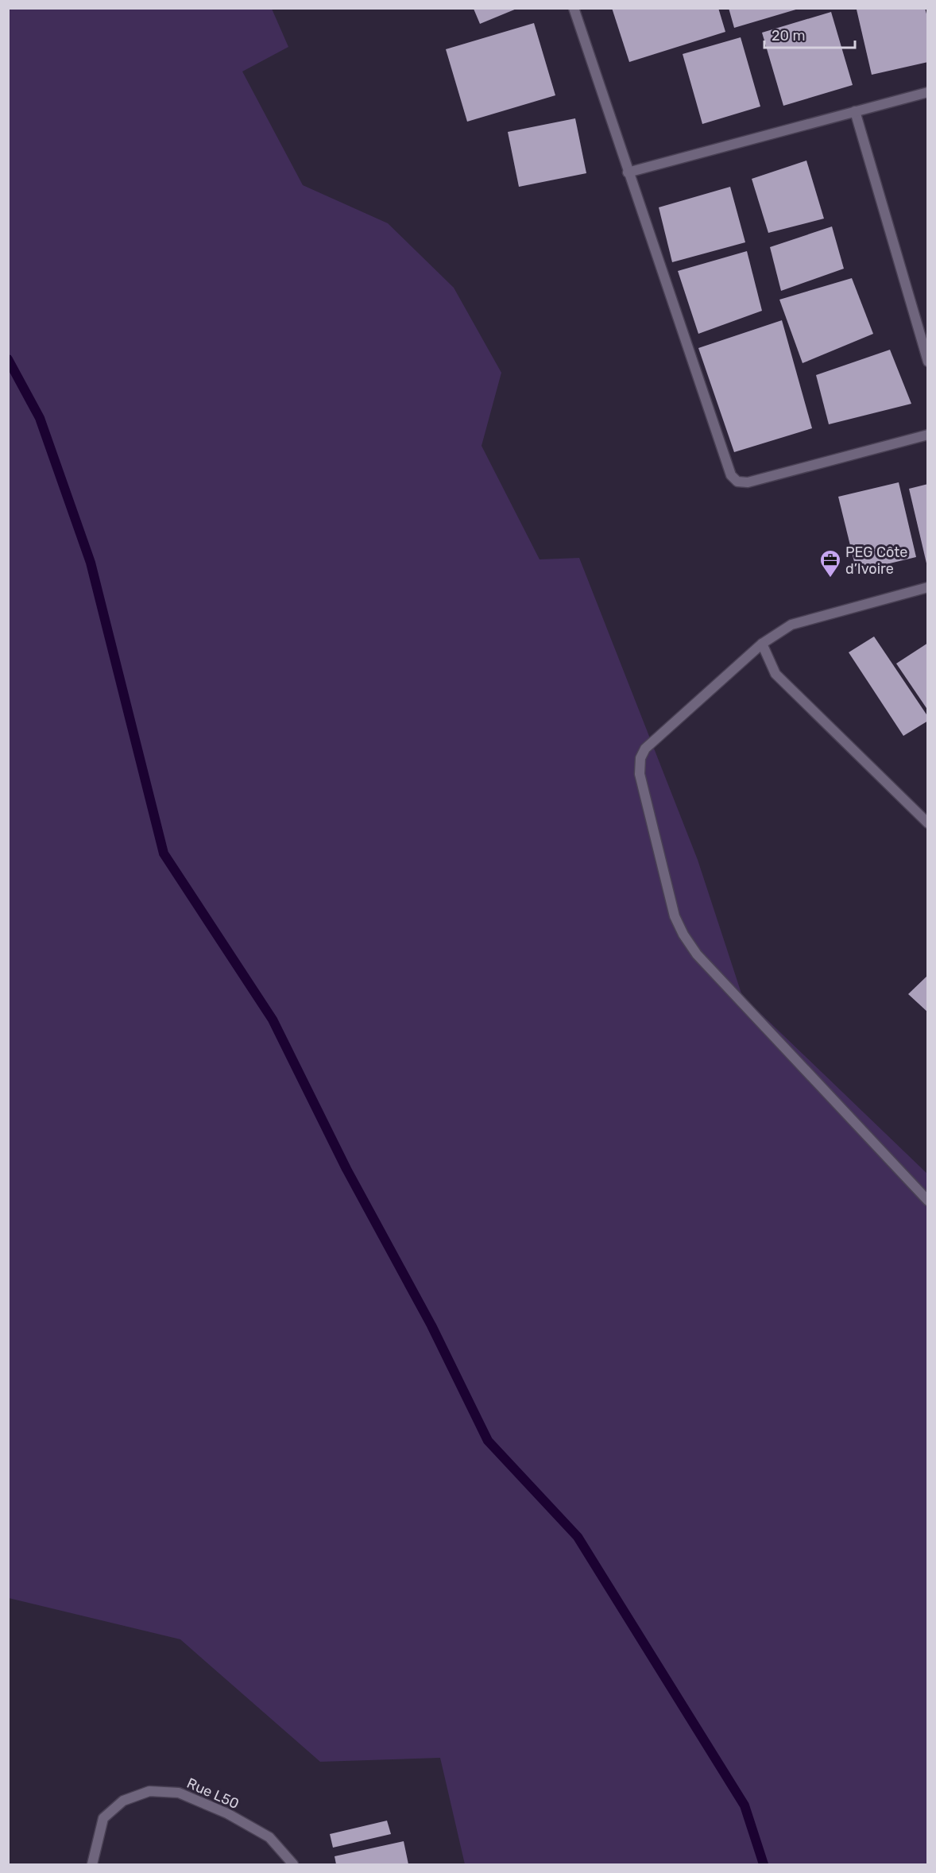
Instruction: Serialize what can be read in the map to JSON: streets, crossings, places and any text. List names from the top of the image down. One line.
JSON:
{"streets":{"street":["Rue L50"]},"places":{"office":["PEG Côte d’Ivoire"]},"scale_bar":"20 m"}
